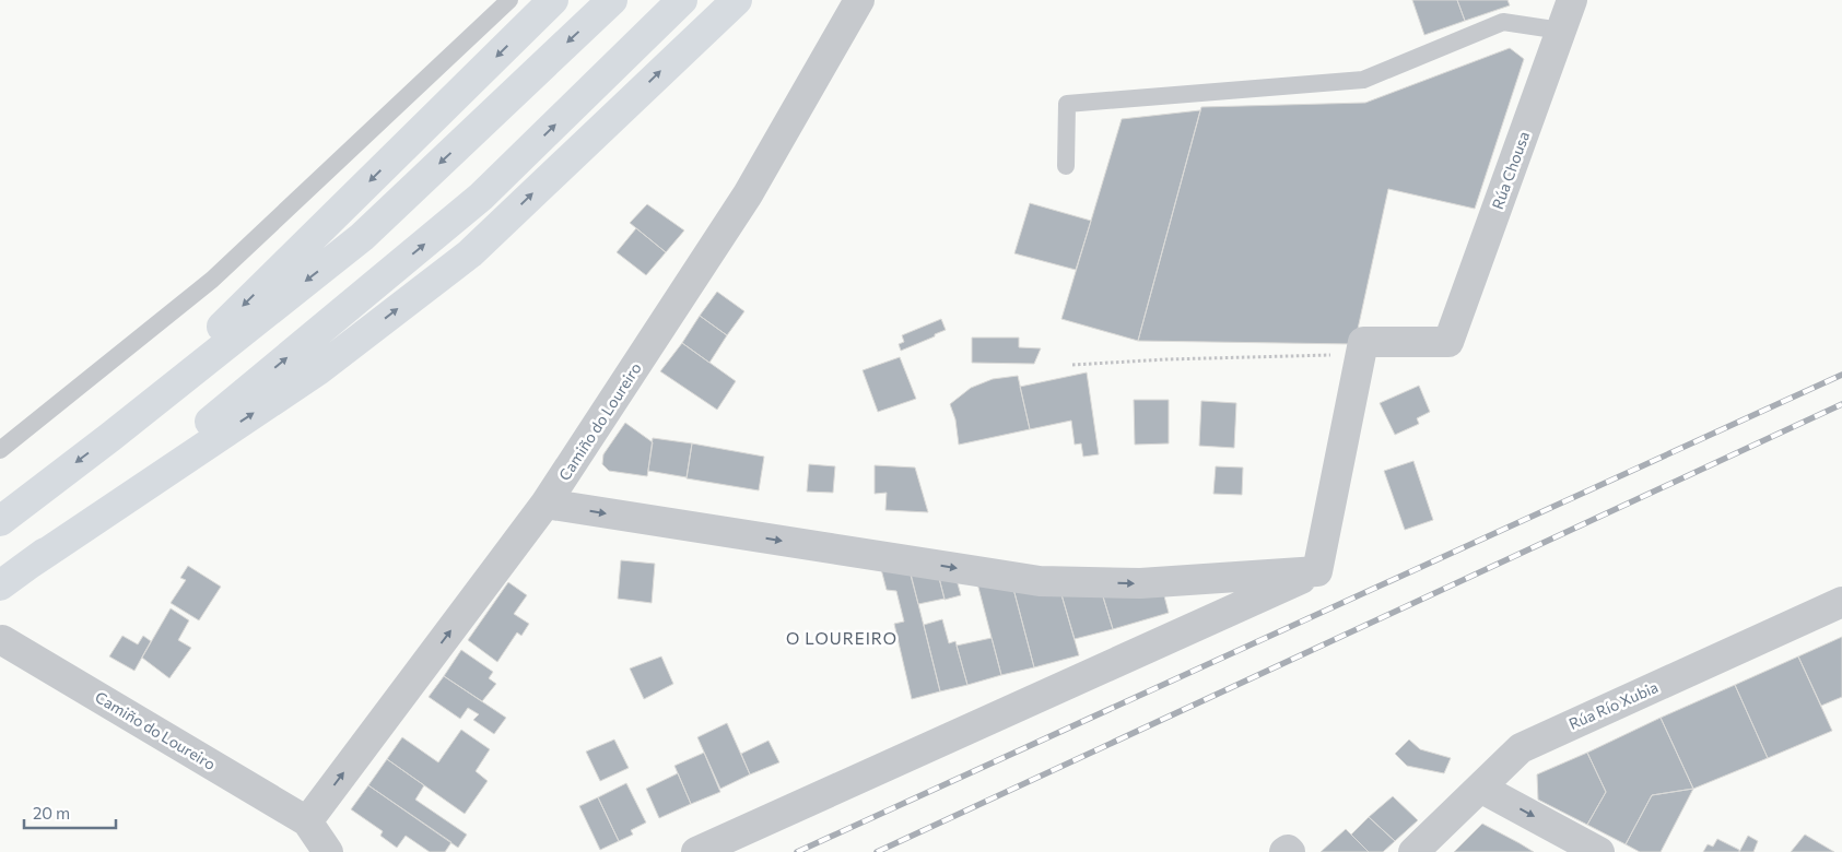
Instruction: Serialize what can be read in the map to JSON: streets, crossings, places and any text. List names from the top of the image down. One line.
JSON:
{"streets":{"street":["Rúa Chousa","Camiño do Loureiro","Rúa Río Xubia"]},"districts":["O LOUREIRO"],"scale_bar":"20 m"}
